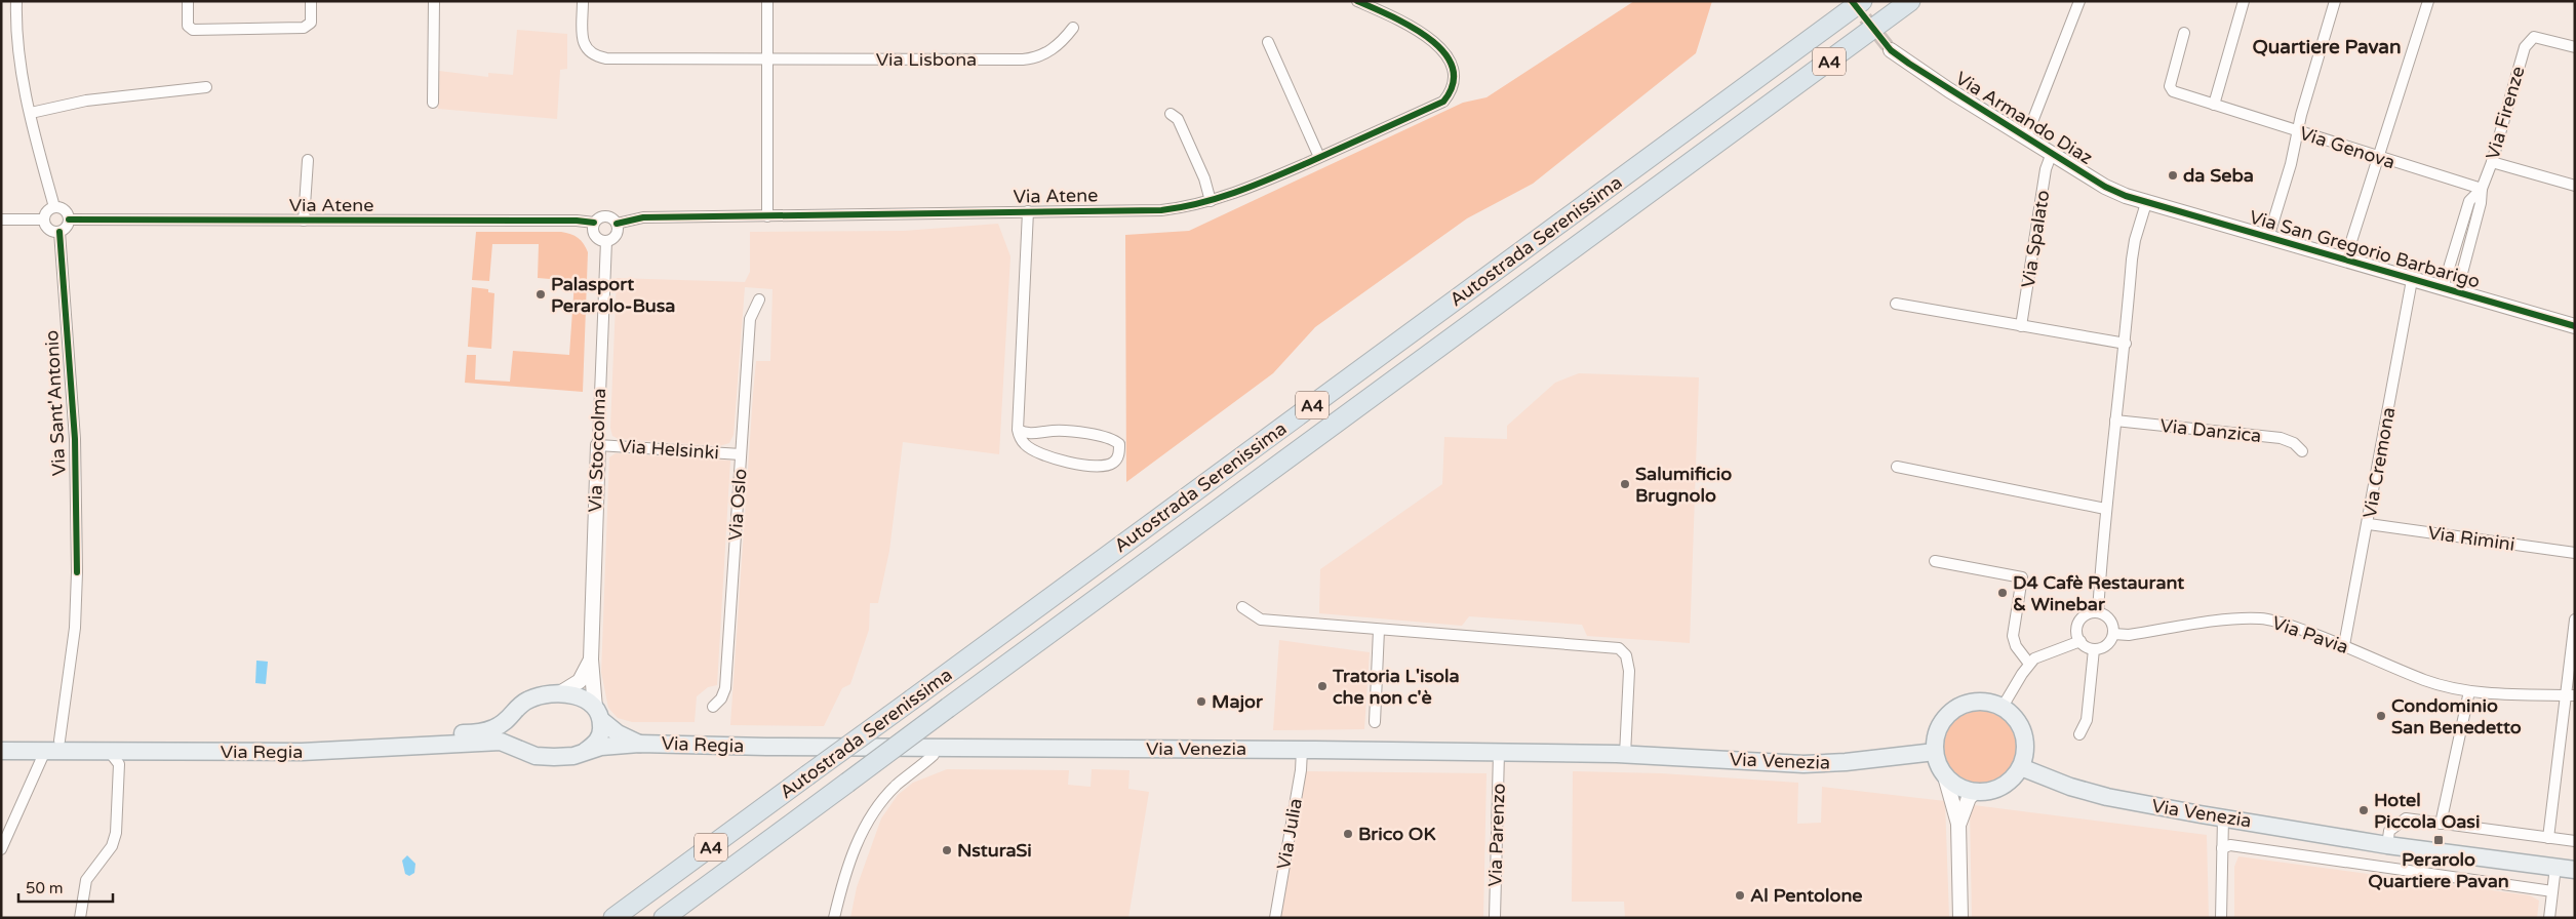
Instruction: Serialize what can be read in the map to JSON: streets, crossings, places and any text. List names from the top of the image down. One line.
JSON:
{"streets":{"highway":["A4","Autostrada Serenissima"],"main road":["Via Regia","Via Venezia"],"street":["Via Lisbona","Via Firenze","Via Armando Diaz","Via Genova","Via Atene","Via Spalato","Via San Gregorio Barbarigo","Via Sant'Antonio","Via Danzica","Via Helsinki","Via Stoccolma","Via Cremona","Via Oslo","Via Rimini","Via Pavia","Via Julia","Via Parenzo"]},"crossings":[["Via Firenze","Via Genova"],["Via Firenze","Via San Gregorio Barbarigo"],["Via Armando Diaz","Via Spalato"],["Via Armando Diaz","Via San Gregorio Barbarigo"],["Via Atene","Via Sant'Antonio"],["Via Atene","Via Stoccolma"],["Via San Gregorio Barbarigo","Via Cremona"],["Via Sant'Antonio","Via Regia"],["Via Helsinki","Via Stoccolma"],["Via Helsinki","Via Oslo"],["Via Stoccolma","Via Regia"],["Via Cremona","Via Rimini"],["Via Cremona","Via Pavia"],["Via Regia","Via Venezia"],["Via Venezia","Via Julia"],["Via Venezia","Via Parenzo"]],"districts":["Quartiere Pavan"],"places":{"other":["da Seba","Palasport Perarolo-Busa","Salumificio Brugnolo","D4 Cafè Restaurant & Winebar","Tratoria L'isola che non c'è","Major","Condominio San Benedetto","Hotel Piccola Oasi","Brico OK","NsturaSi","Al Pentolone"],"transit":["Perarolo Quartiere Pavan"]},"scale_bar":"50 m"}
